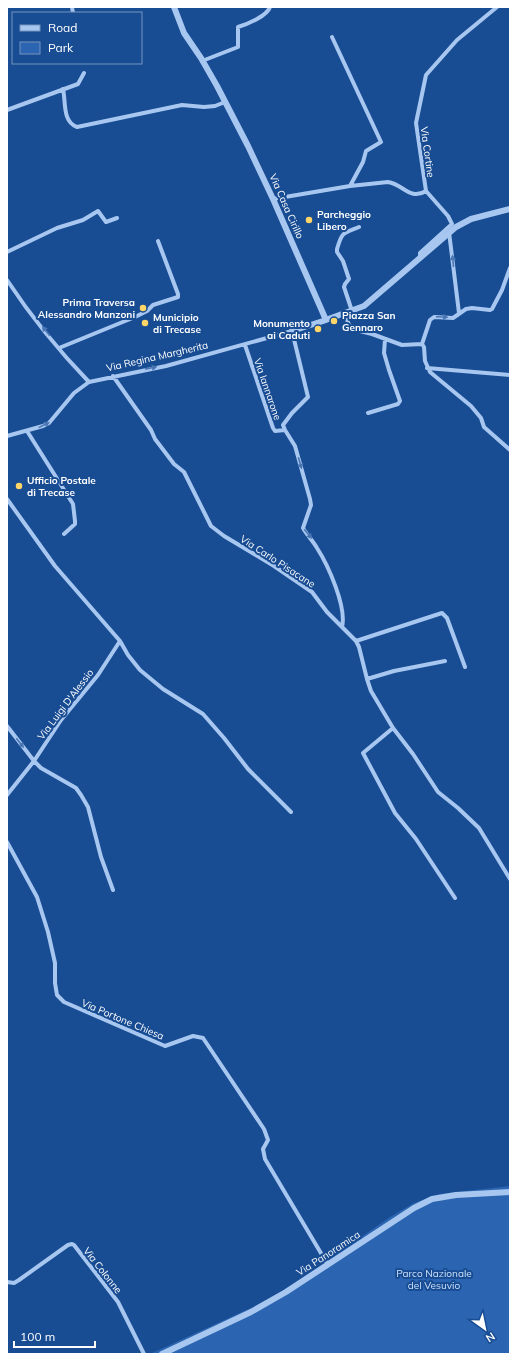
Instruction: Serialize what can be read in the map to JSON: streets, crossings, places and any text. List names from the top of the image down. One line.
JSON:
{"streets":{"street":["Via Cortine","Via Casa Cirillo","Via Regina Margherita","Via Iannarone","Via Carlo Pisacane","Via Luigi D'Alessio","Via Portone Chiesa","Via Panoramica","Via Colonne"]},"crossings":[["Via Cortine","Via Regina Margherita"],["Via Casa Cirillo","Via Regina Margherita"],["Via Regina Margherita","Via Iannarone"],["Via Regina Margherita","Via Carlo Pisacane"],["Via Iannarone","Via Carlo Pisacane"],["Via Portone Chiesa","Via Panoramica"]],"one_way":["Via Regina Margherita","Via Iannarone"],"parks":["Parco Nazionale del Vesuvio"],"places":["Parcheggio Libero","Prima Traversa Alessandro Manzoni","Piazza San Gennaro","Municipio di Trecase","Monumento ai Caduti","Ufficio Postale di Trecase"],"legend":["Road","Park"],"scale_bar":"100 m","north":"bottom right"}
